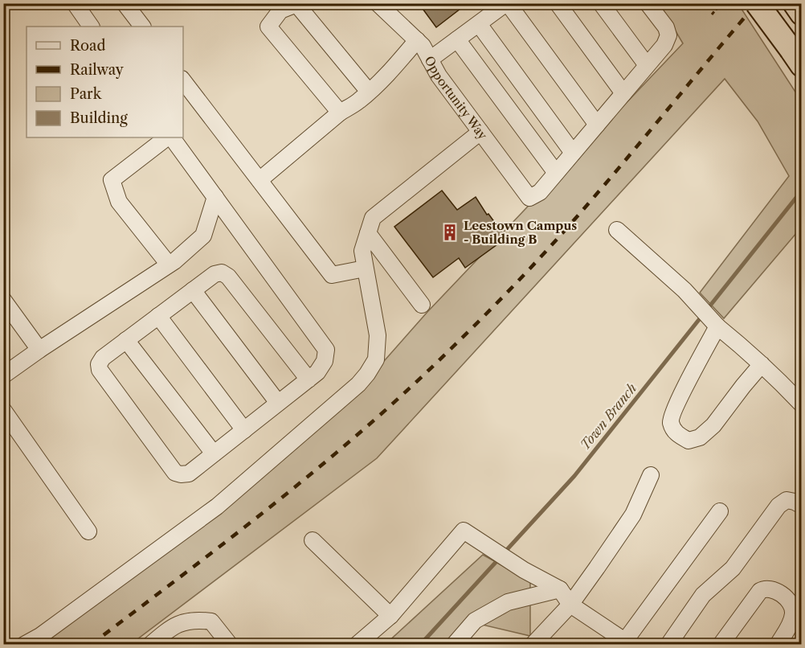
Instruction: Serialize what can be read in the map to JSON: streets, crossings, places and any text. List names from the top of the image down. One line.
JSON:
{"streets":{"street":["Opportunity Way"]},"water":["Town Branch"],"places":{"building":["Leestown Campus - Building B"]},"legend":["Road","Railway","Park","Building"]}
